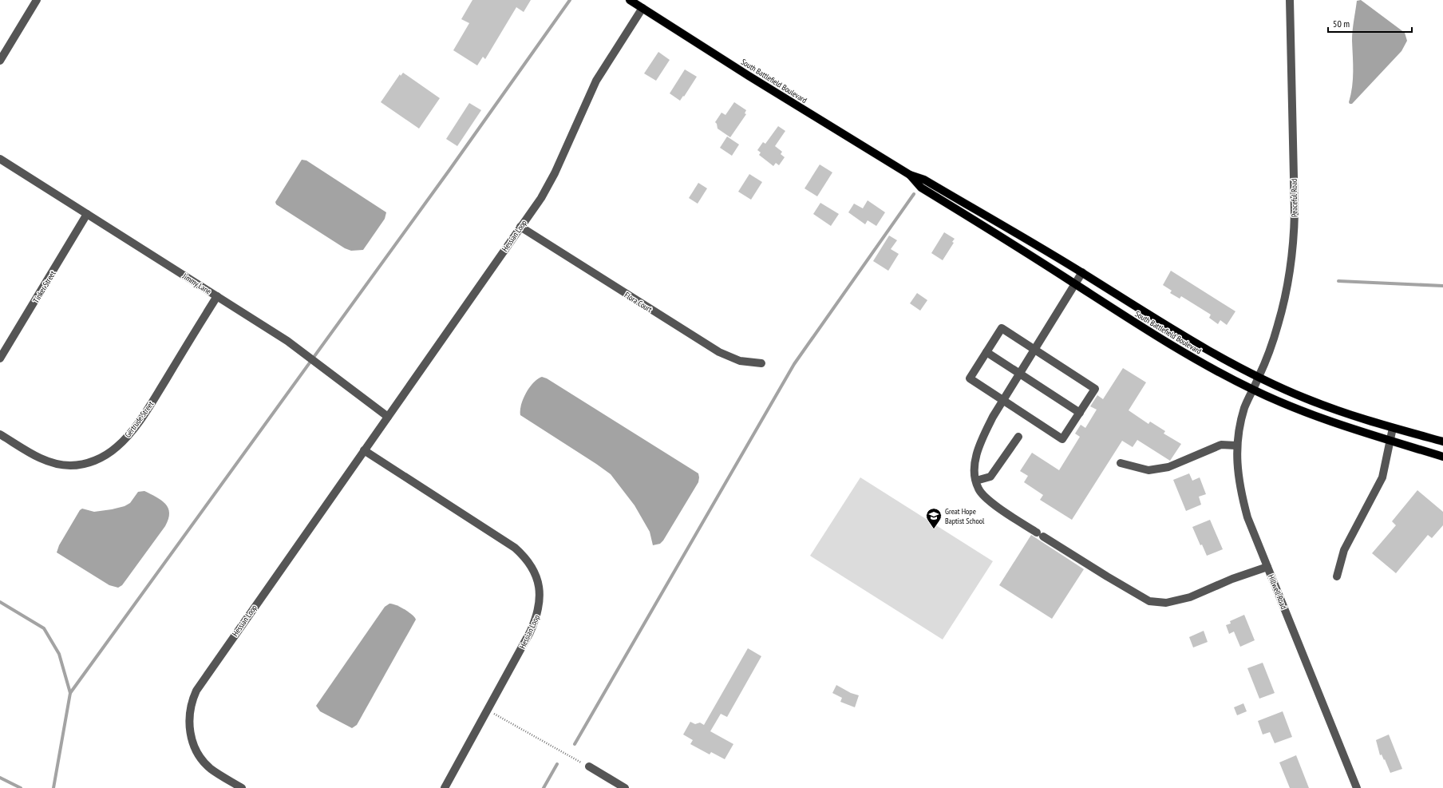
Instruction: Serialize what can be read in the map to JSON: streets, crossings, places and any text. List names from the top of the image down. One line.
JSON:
{"streets":{"main road":["South Battlefield Boulevard"],"street":["Peaceful Road","Hessian Loop","Jimmy Lane","Tinker Street","Flora Court","Gertrude Street","Hillwell Road"]},"crossings":[["South Battlefield Boulevard","Peaceful Road"],["South Battlefield Boulevard","Hessian Loop"],["South Battlefield Boulevard","Hillwell Road"],["Peaceful Road","Hillwell Road"],["Hessian Loop","Jimmy Lane"],["Hessian Loop","Flora Court"],["Jimmy Lane","Tinker Street"],["Jimmy Lane","Gertrude Street"]],"places":{"school or university":["Great Hope Baptist School"]},"scale_bar":"50 m"}
